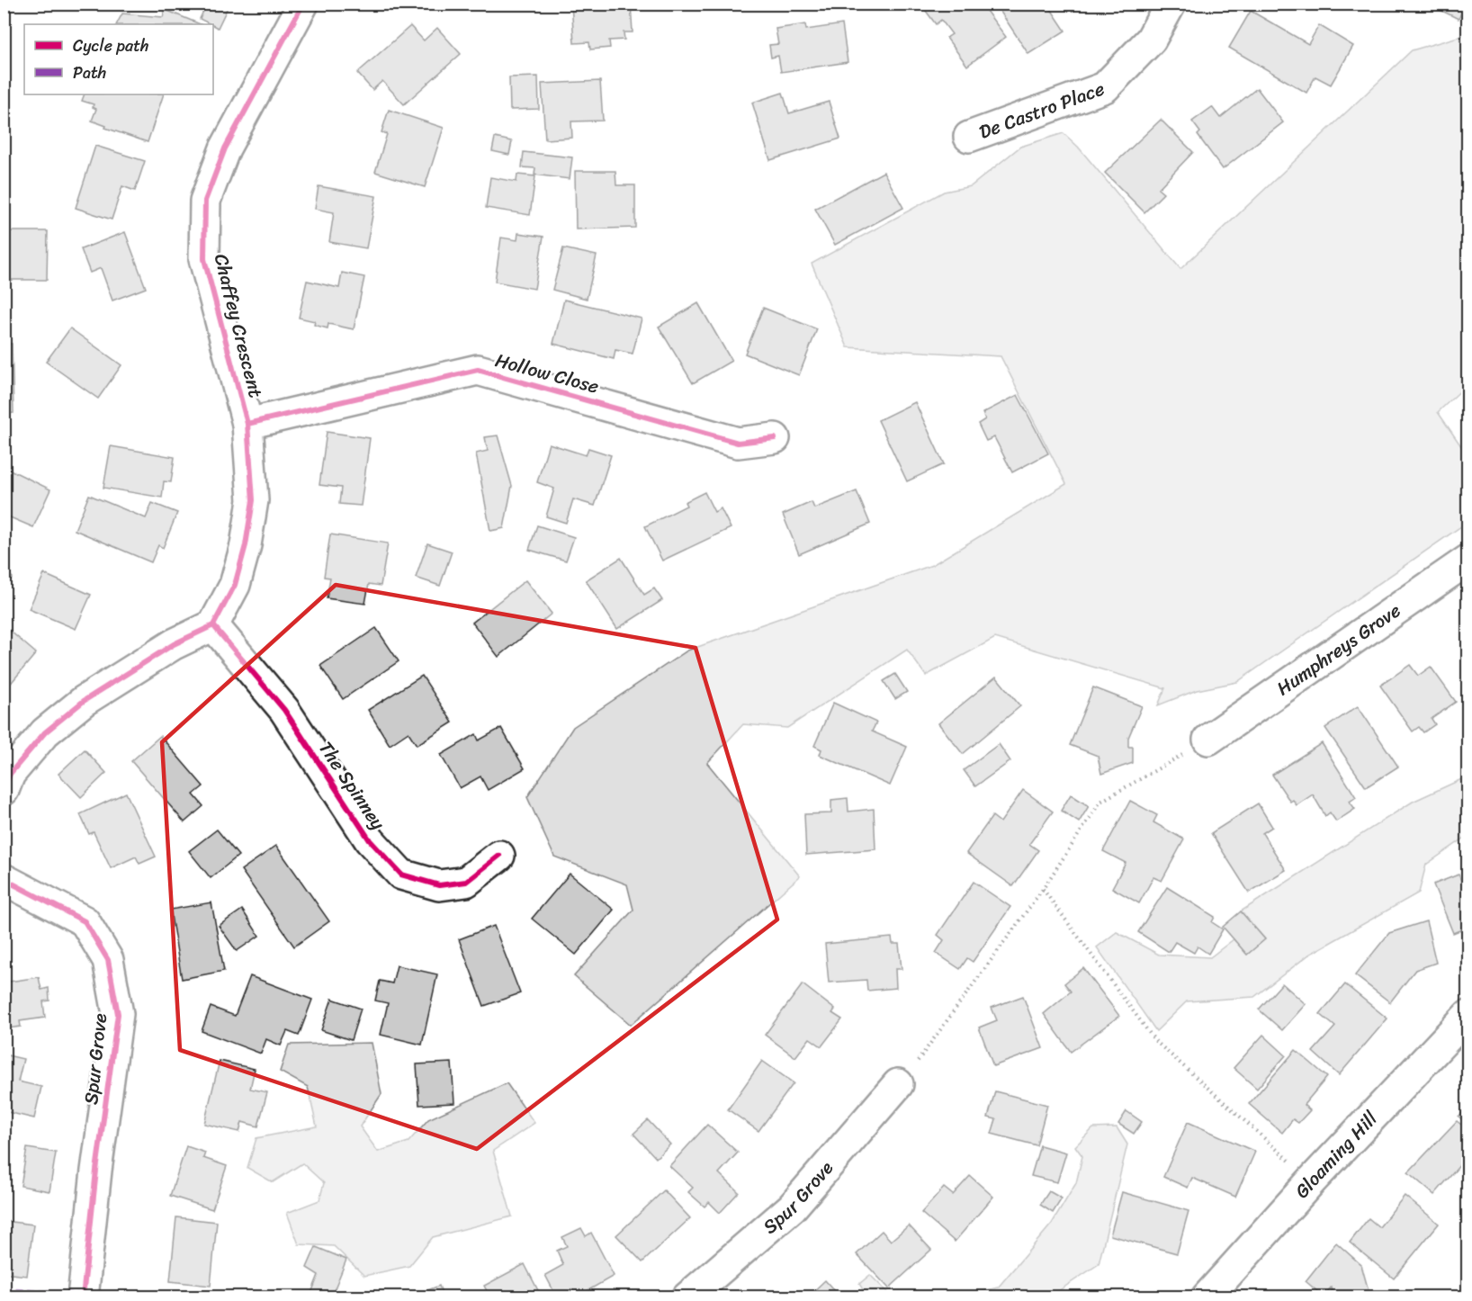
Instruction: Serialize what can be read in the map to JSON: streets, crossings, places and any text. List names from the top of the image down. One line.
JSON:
{"streets":{"street":["De Castro Place","Chaffey Crescent","Hollow Close","Humphreys Grove","The Spinney","Spur Grove","Gloaming Hill"]},"crossings":[["Chaffey Crescent","Hollow Close"],["Chaffey Crescent","The Spinney"]],"legend":["Cycle path","Path"]}
